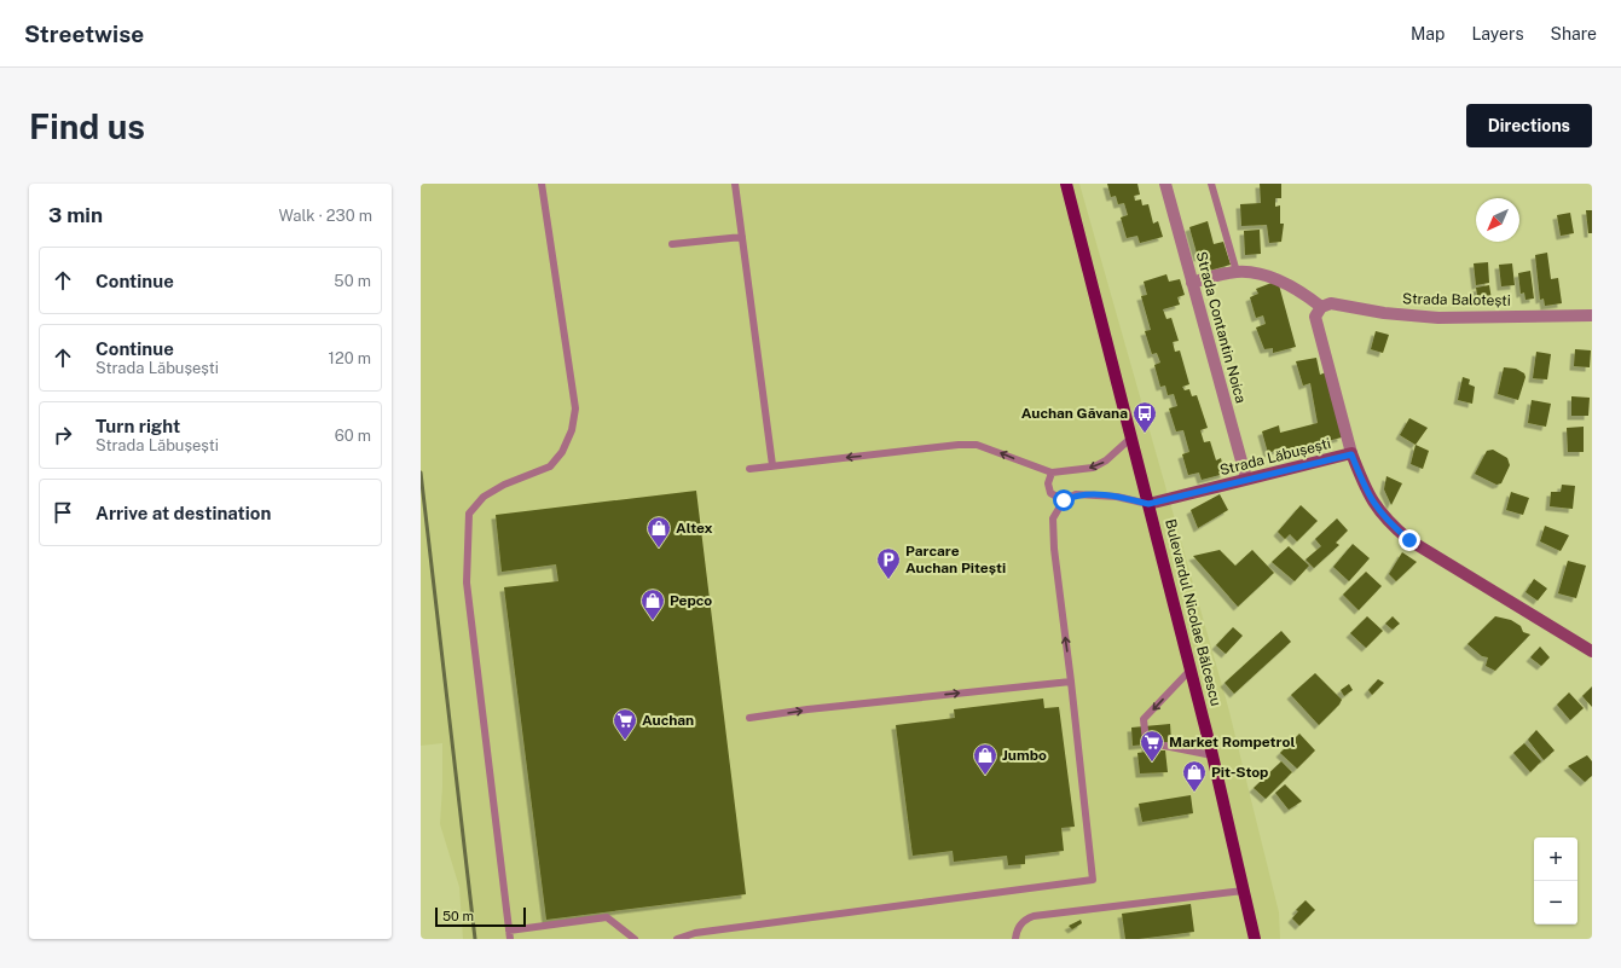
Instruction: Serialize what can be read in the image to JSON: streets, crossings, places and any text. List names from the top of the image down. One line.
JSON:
{"streets":{"main road":["Bulevardul Nicolae Bălcescu"],"street":["Strada Balotești","Strada Contantin Noica","Strada Lăbușești"]},"crossings":[["Strada Contantin Noica","Strada Lăbușești"],["Strada Lăbușești","Bulevardul Nicolae Bălcescu"]],"places":{"bus stop":["Auchan Găvana"],"shop":["Altex","Pepco","Jumbo","Pit-Stop"],"parking":["Parcare Auchan Pitești"],"supermarket":["Auchan","Market Rompetrol"]},"scale_bar":"50 m","north":"bottom left","page":{"header":"Streetwise","nav":["Map","Layers","Share"],"buttons":"Directions","title":"Find us","heading":["3 min","Walk · 230 m"],"list":[["Continue","50 m"],["Continue","Strada Lăbușești","120 m"],["Turn right","Strada Lăbușești","60 m"],"Arrive at destination"],"map_buttons":["+","−"],"scale":"50 m"}}
